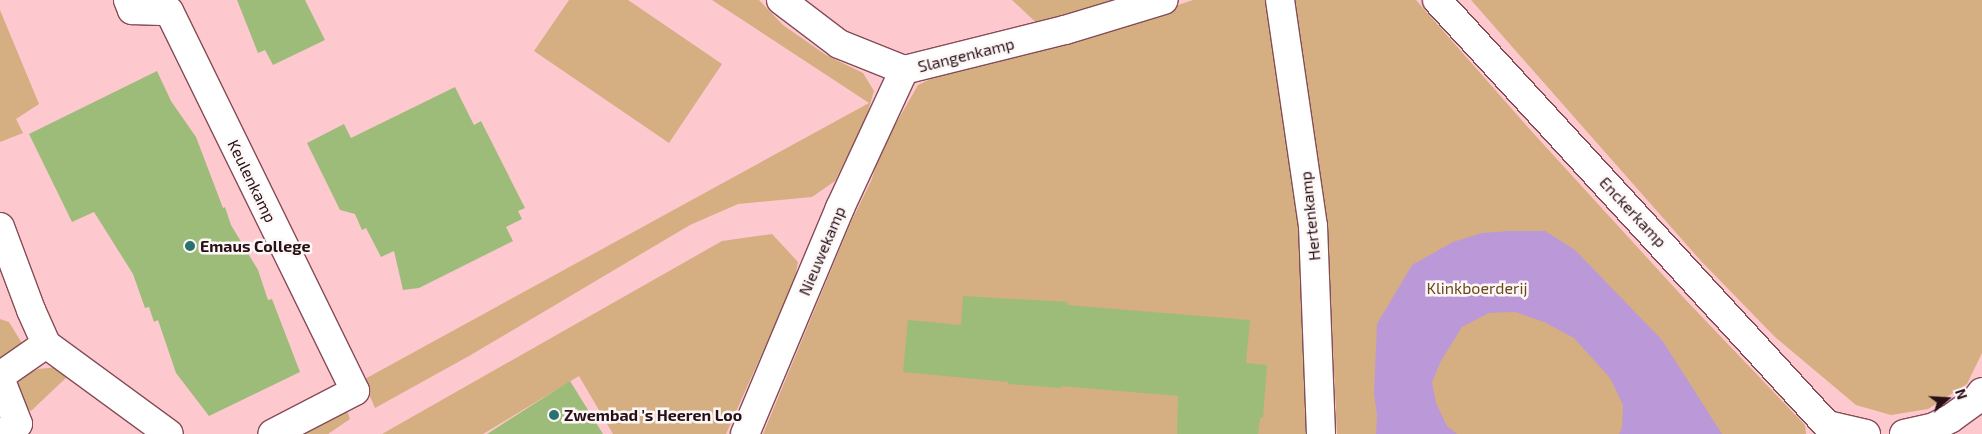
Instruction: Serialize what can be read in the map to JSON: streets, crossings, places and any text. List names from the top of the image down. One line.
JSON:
{"streets":{"street":["Slangenkamp","Keulenkamp","Enckerkamp","Hertenkamp","Nieuwekamp"]},"crossings":[["Slangenkamp","Nieuwekamp"]],"parks":["Klinkboerderij"],"places":["Emaus College","Zwembad 's Heeren Loo"],"north":"right"}
